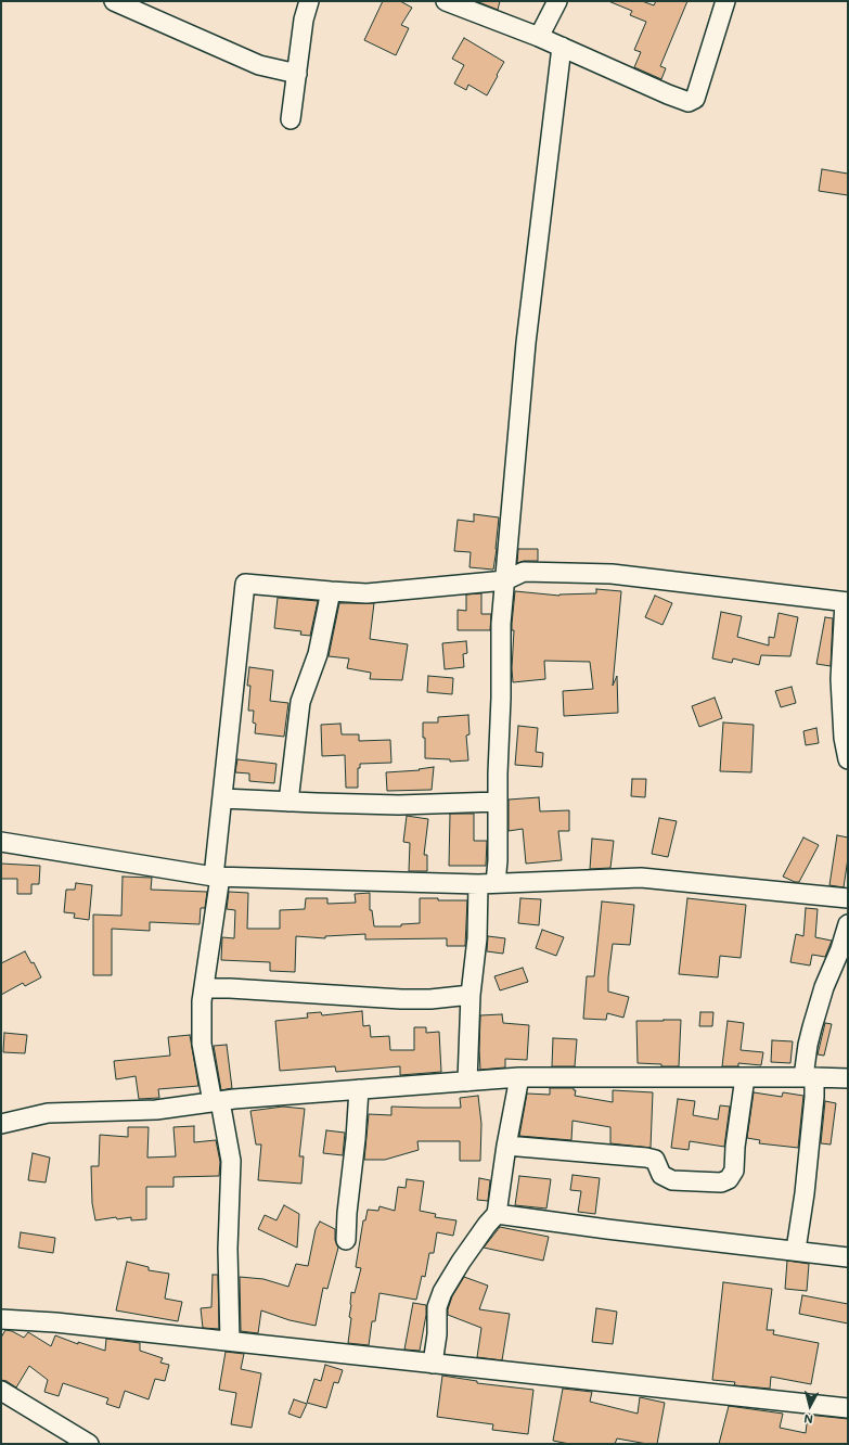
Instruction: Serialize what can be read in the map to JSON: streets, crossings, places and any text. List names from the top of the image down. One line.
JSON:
{"north":"bottom"}
